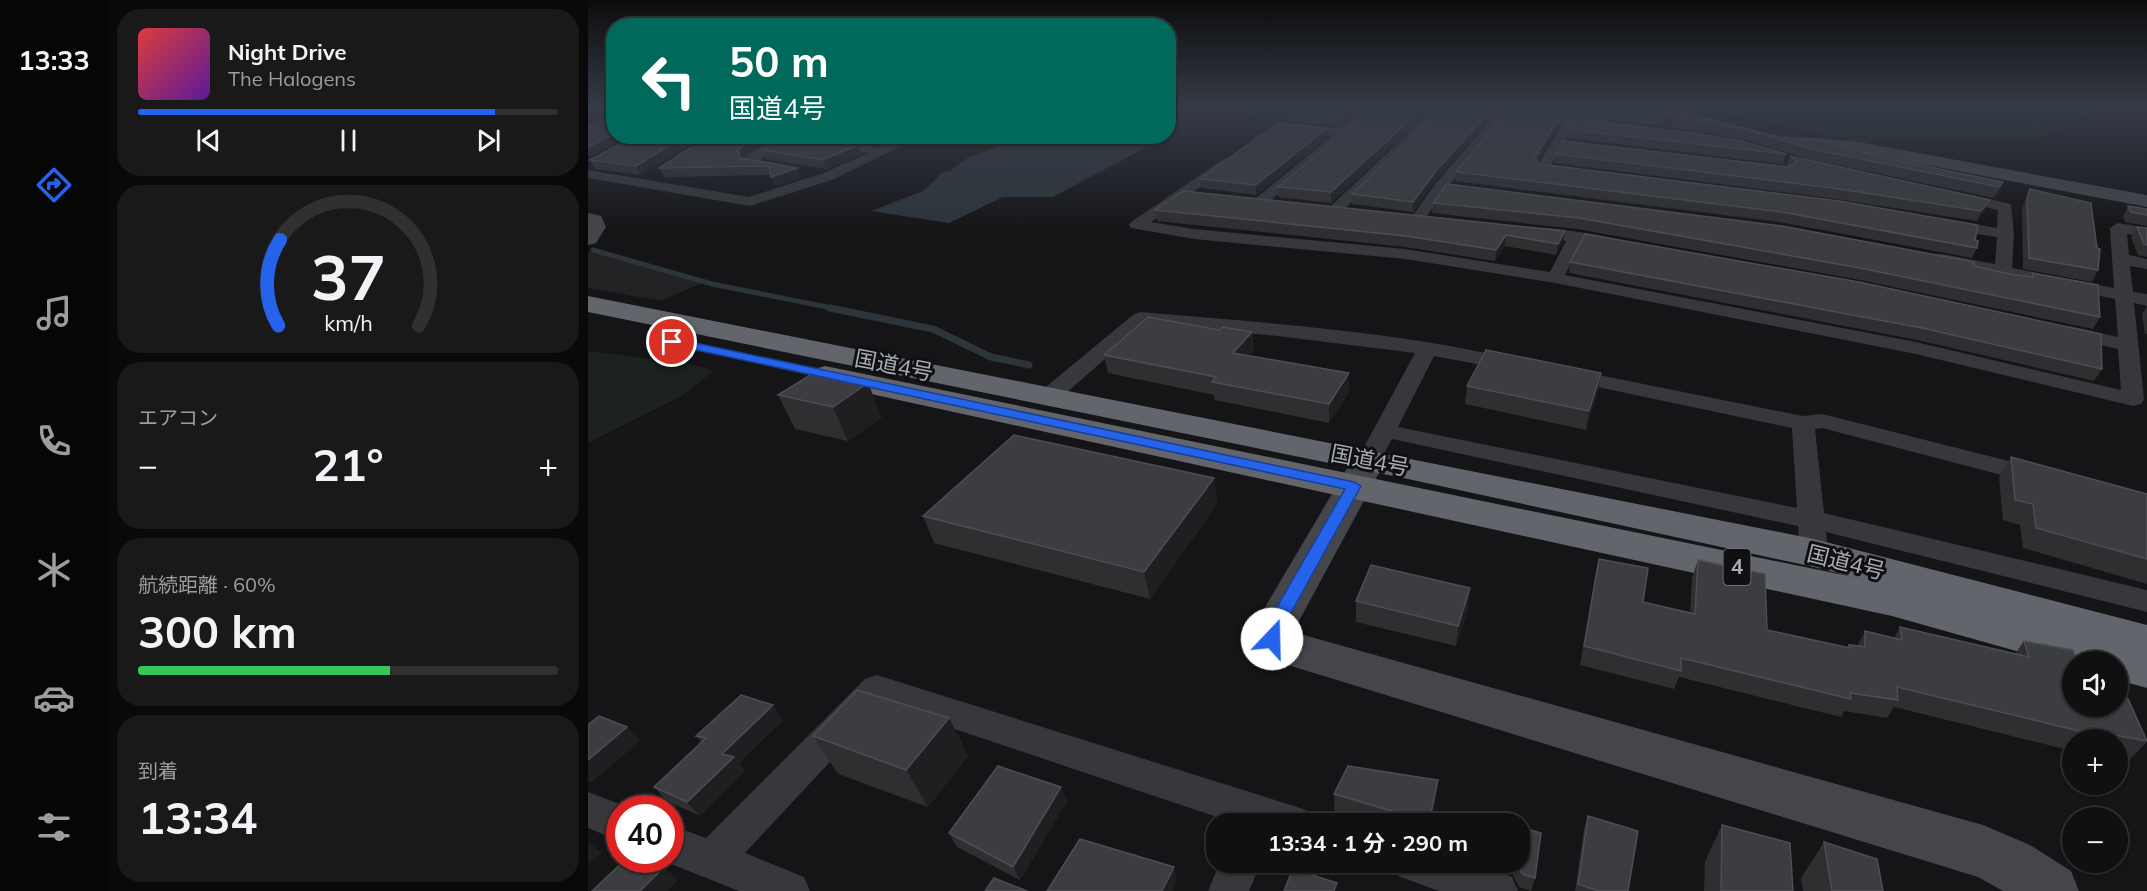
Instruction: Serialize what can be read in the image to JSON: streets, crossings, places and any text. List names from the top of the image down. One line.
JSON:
{"streets":{"highway":["国道4号","4"]},"page":{"tabs":"13:33","turn":["50 m","国道4号"],"song":["Night Drive","The Halogens"],"tile":["エアコン",["航続距離 · 60%","300 km"],["到着","13:34"]],"heat":["−","21°","+"],"map_buttons":["+","−"],"limit":"40","trip":"13:34 · 1 分 · 290 m","gauge":["37","km/h"]}}
